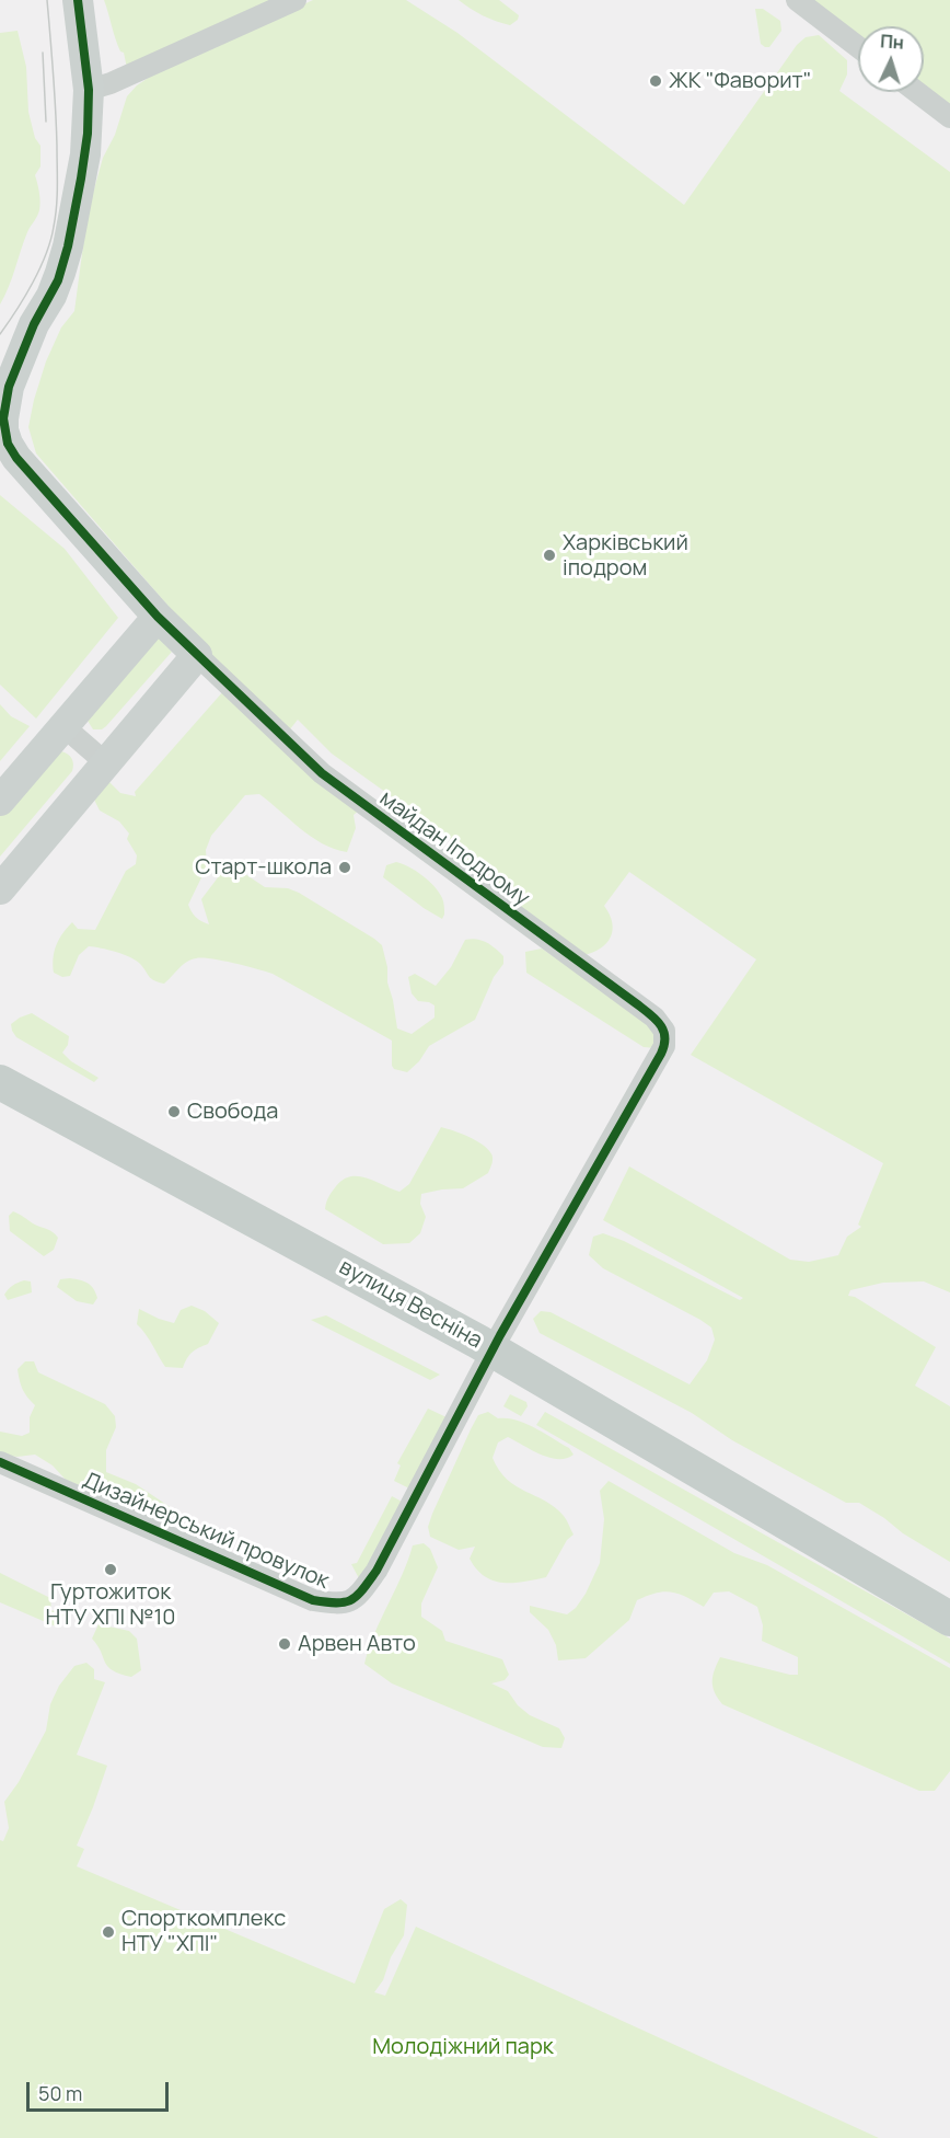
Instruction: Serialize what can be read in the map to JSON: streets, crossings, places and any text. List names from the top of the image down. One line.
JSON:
{"streets":{"main road":["вулиця Весніна"],"street":["майдан Іподрому","Дизайнерський провулок"]},"crossings":[["майдан Іподрому","вулиця Весніна"],["майдан Іподрому","Дизайнерський провулок"],["вулиця Весніна","Дизайнерський провулок"]],"parks":["Молодіжний парк"],"places":["ЖК \"Фаворит\"","Харківський іподром","Старт-школа","Свобода","Гуртожиток НТУ ХПІ №10","Арвен Авто","Спорткомплекс НТУ \"ХПІ\""],"scale_bar":"50 m","north":"top"}
